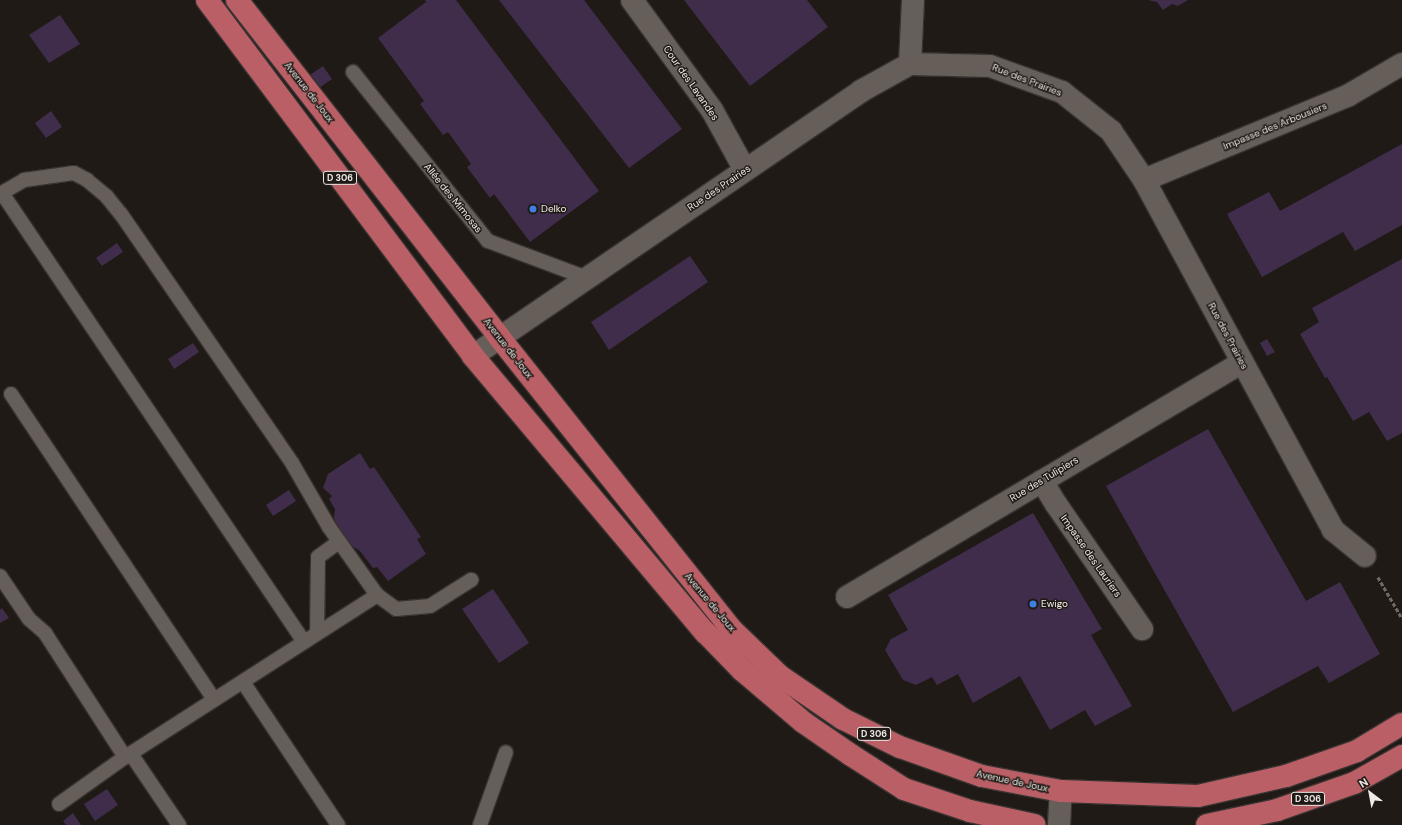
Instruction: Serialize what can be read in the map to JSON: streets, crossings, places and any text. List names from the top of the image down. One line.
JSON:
{"streets":{"main road":["Avenue de Joux","D 306"],"street":["Rue des Prairies","Cour des Lavandes","Impasse des Arbousiers","Rue des Tulipiers","Impasse des Lauriers"],"lane":["Allée des Mimosas"]},"crossings":[["Rue des Prairies","Cour des Lavandes"],["Rue des Prairies","Avenue de Joux"],["Rue des Prairies","Impasse des Arbousiers"],["Rue des Prairies","D 306"],["Rue des Prairies","Allée des Mimosas"],["Rue des Prairies","Rue des Tulipiers"],["Rue des Tulipiers","Impasse des Lauriers"]],"places":["Delko","Ewigo"],"north":"top left"}
